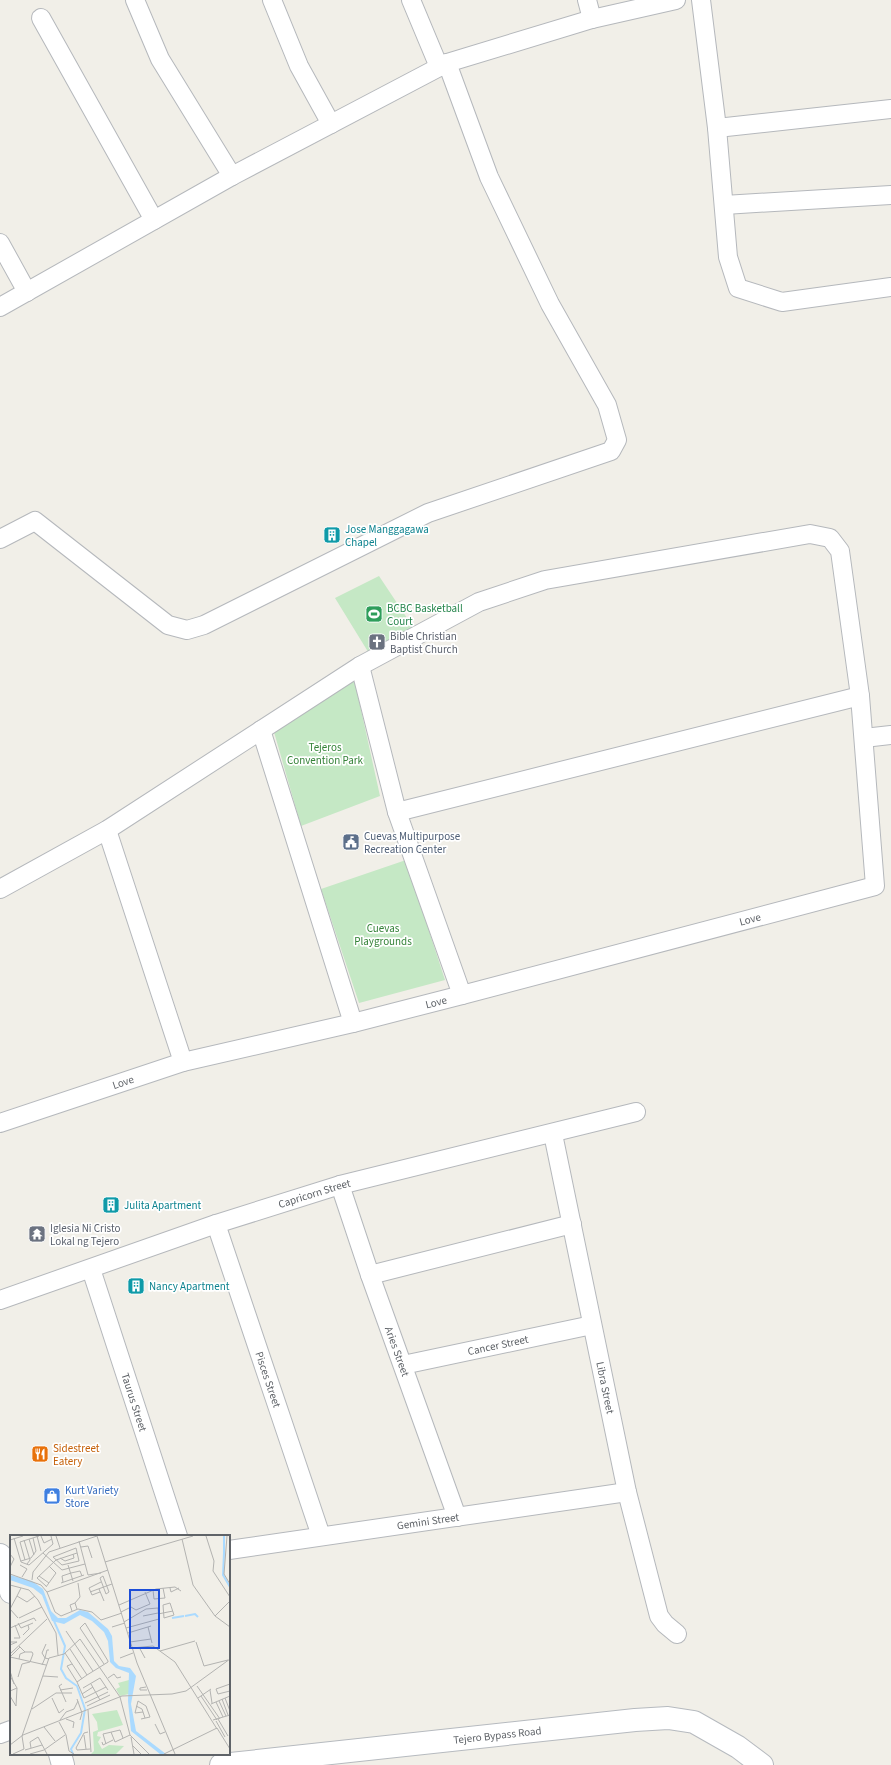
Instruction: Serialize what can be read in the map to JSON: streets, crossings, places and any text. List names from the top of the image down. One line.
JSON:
{"streets":{"street":["Love","Capricorn Street","Cancer Street","Aries Street","Pisces Street","Libra Street","Taurus Street","Gemini Street","Tejero Bypass Road"]},"crossings":[["Capricorn Street","Aries Street"],["Capricorn Street","Pisces Street"],["Capricorn Street","Libra Street"],["Capricorn Street","Taurus Street"],["Cancer Street","Aries Street"],["Cancer Street","Libra Street"],["Aries Street","Gemini Street"],["Pisces Street","Gemini Street"],["Libra Street","Gemini Street"]],"parks":["Tejeros Convention Park","Cuevas Playgrounds"],"places":{"building":["Jose Manggagawa Chapel","Julita Apartment","Nancy Apartment"],"sports":["BCBC Basketball Court"],"church":["Bible Christian Baptist Church"],"public building":["Cuevas Multipurpose Recreation Center"],"temple":["Iglesia Ni Cristo Lokal ng Tejero"],"restaurant":["Sidestreet Eatery"],"shop":["Kurt Variety Store"]}}
